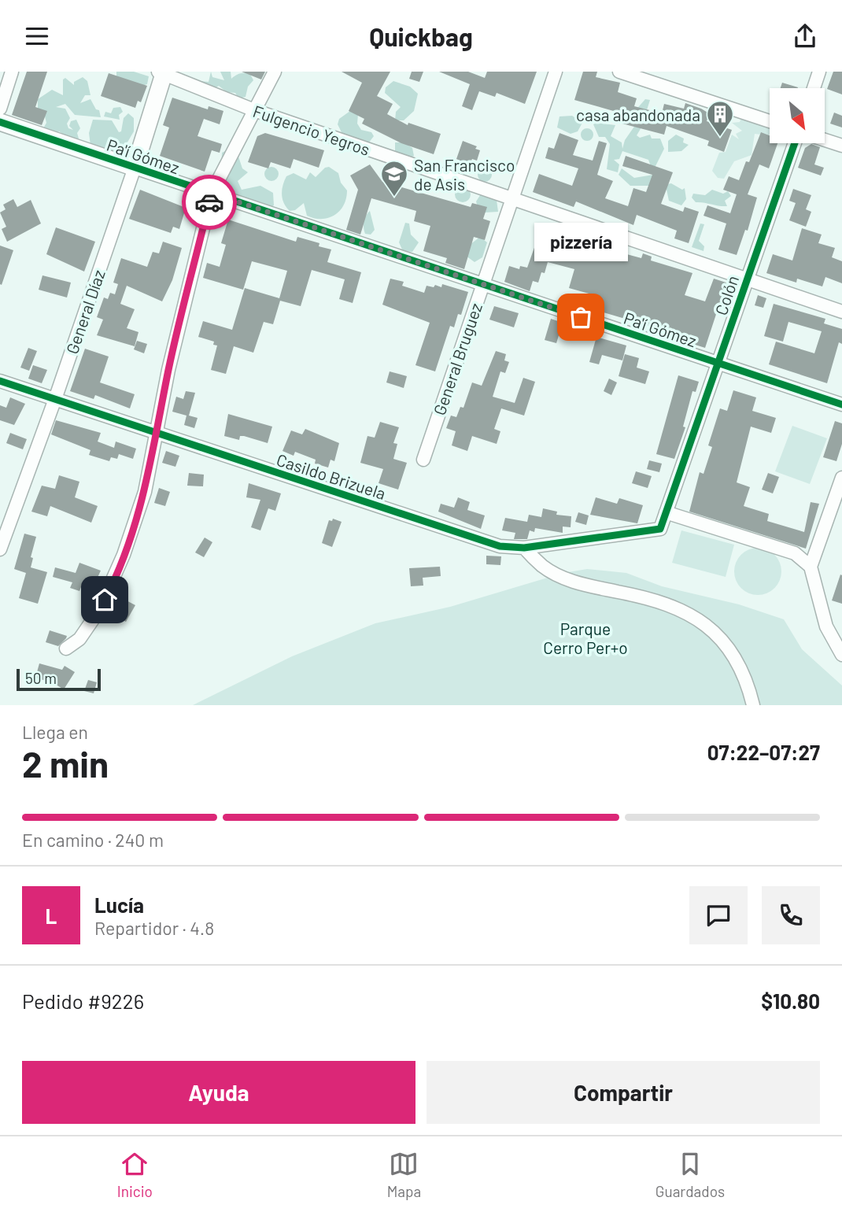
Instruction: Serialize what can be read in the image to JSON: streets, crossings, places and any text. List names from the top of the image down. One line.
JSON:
{"streets":{"street":["Fulgencio Yegros","Pa'í Gómez","Colón","General Díaz","General Bruguez","Casildo Brizuela"]},"crossings":[["Fulgencio Yegros","Colón"],["Fulgencio Yegros","General Díaz"],["Fulgencio Yegros","General Bruguez"],["Pa'í Gómez","Colón"],["Pa'í Gómez","General Díaz"],["Pa'í Gómez","General Bruguez"],["Colón","Casildo Brizuela"],["General Díaz","Casildo Brizuela"]],"parks":["Parque Cerro Per+o"],"places":{"building":["casa abandonada"],"school or university":["San Francisco de Asis"],"other":["pizzería"]},"scale_bar":"50 m","north":"bottom right","page":{"header":"Quickbag","bubble":"pizzería","scale":"50 m","heading":["2 min","Llega en","07:22–07:27"],"panel":["Lucía","Repartidor · 4.8","Pedido #9226","$10.80"],"bar":"En camino · 240 m","round":"L","buttons":["Ayuda","Compartir"],"tabs":["Inicio","Mapa","Guardados"]}}
